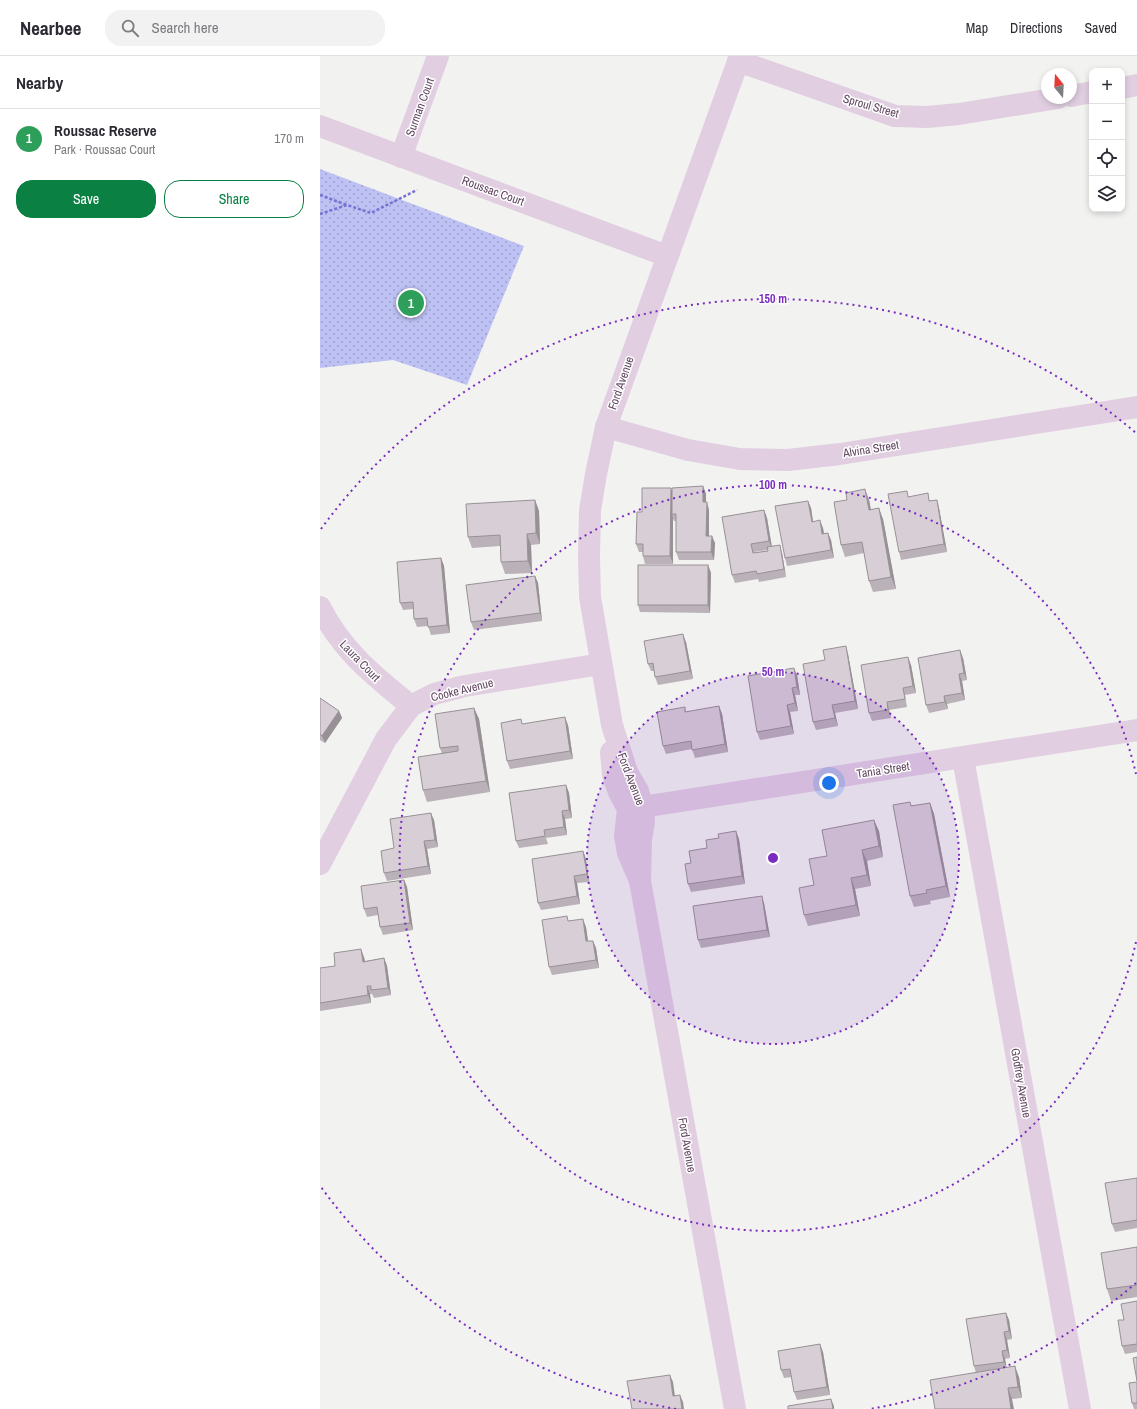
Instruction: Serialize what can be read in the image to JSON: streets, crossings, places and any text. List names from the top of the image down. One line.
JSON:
{"streets":{"street":["Sproul Street","Surman Court","Roussac Court","Ford Avenue","Alvina Street","Laura Court","Cooke Avenue","Tania Street","Godfrey Avenue"]},"crossings":[["Sproul Street","Ford Avenue"],["Surman Court","Roussac Court"],["Roussac Court","Ford Avenue"],["Ford Avenue","Alvina Street"],["Ford Avenue","Cooke Avenue"],["Ford Avenue","Tania Street"],["Laura Court","Cooke Avenue"],["Tania Street","Godfrey Avenue"]],"north":"top","page":{"header":"Nearbee","search":"Search here","nav":["Map","Directions","Saved"],"heading":"Nearby","map_buttons":["+","−"],"list":[{"mark":"1","name":"Roussac Reserve","note":"Park · Roussac Court","value":"170 m"}],"buttons":["Save","Share"],"pins":"1"},"rings":["150 m","100 m","50 m"]}
